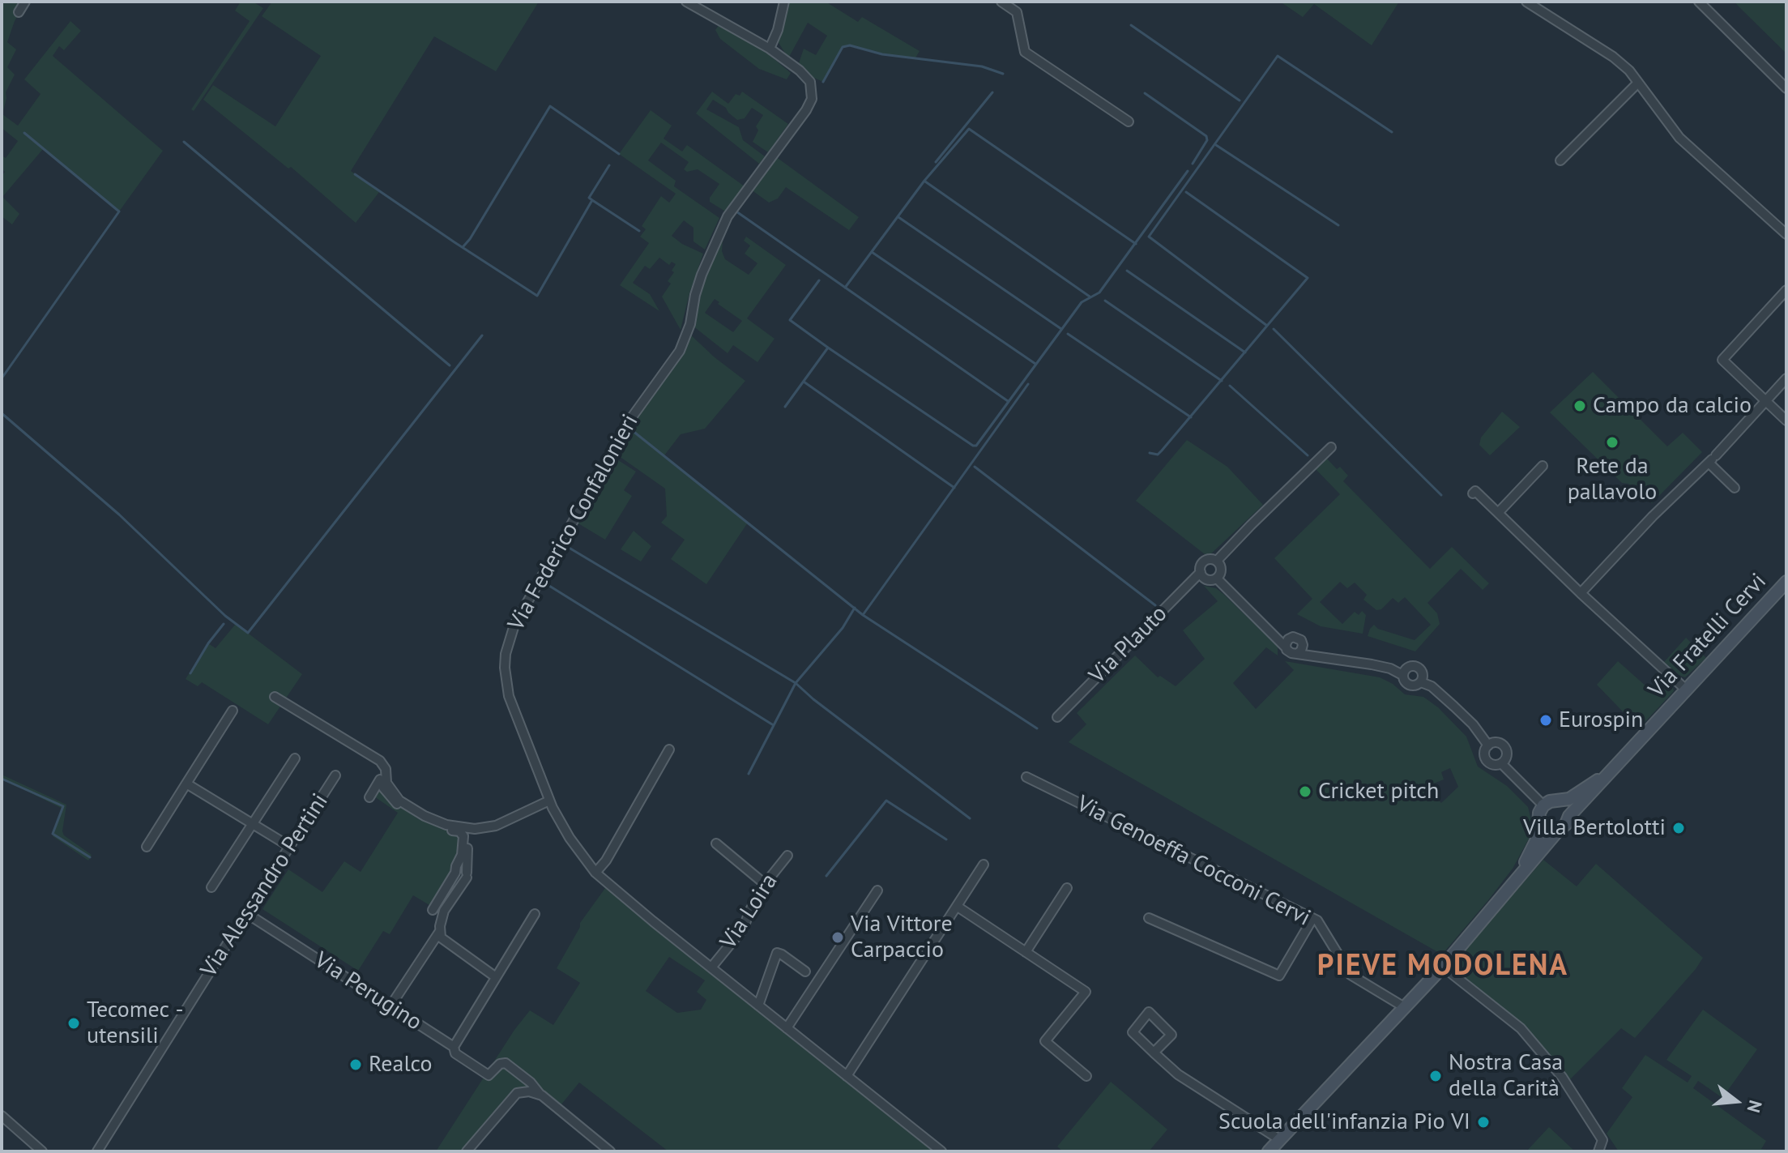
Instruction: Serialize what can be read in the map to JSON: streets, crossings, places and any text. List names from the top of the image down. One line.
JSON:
{"streets":{"main road":["Via Fratelli Cervi"],"street":["Via Federico Confalonieri","Via Plauto","Via Genoeffa Cocconi Cervi","Via Alessandro Pertini","Via Loira","Via Perugino"]},"crossings":[["Via Federico Confalonieri","Via Loira"],["Via Fratelli Cervi","Via Genoeffa Cocconi Cervi"],["Via Alessandro Pertini","Via Perugino"]],"districts":["PIEVE MODOLENA"],"places":["Campo da calcio","Rete da pallavolo","Eurospin","Cricket pitch","Villa Bertolotti","Via Vittore Carpaccio","Tecomec - utensili","Realco","Nostra Casa della Carità","Scuola dell'infanzia Pio VI"],"north":"right"}
